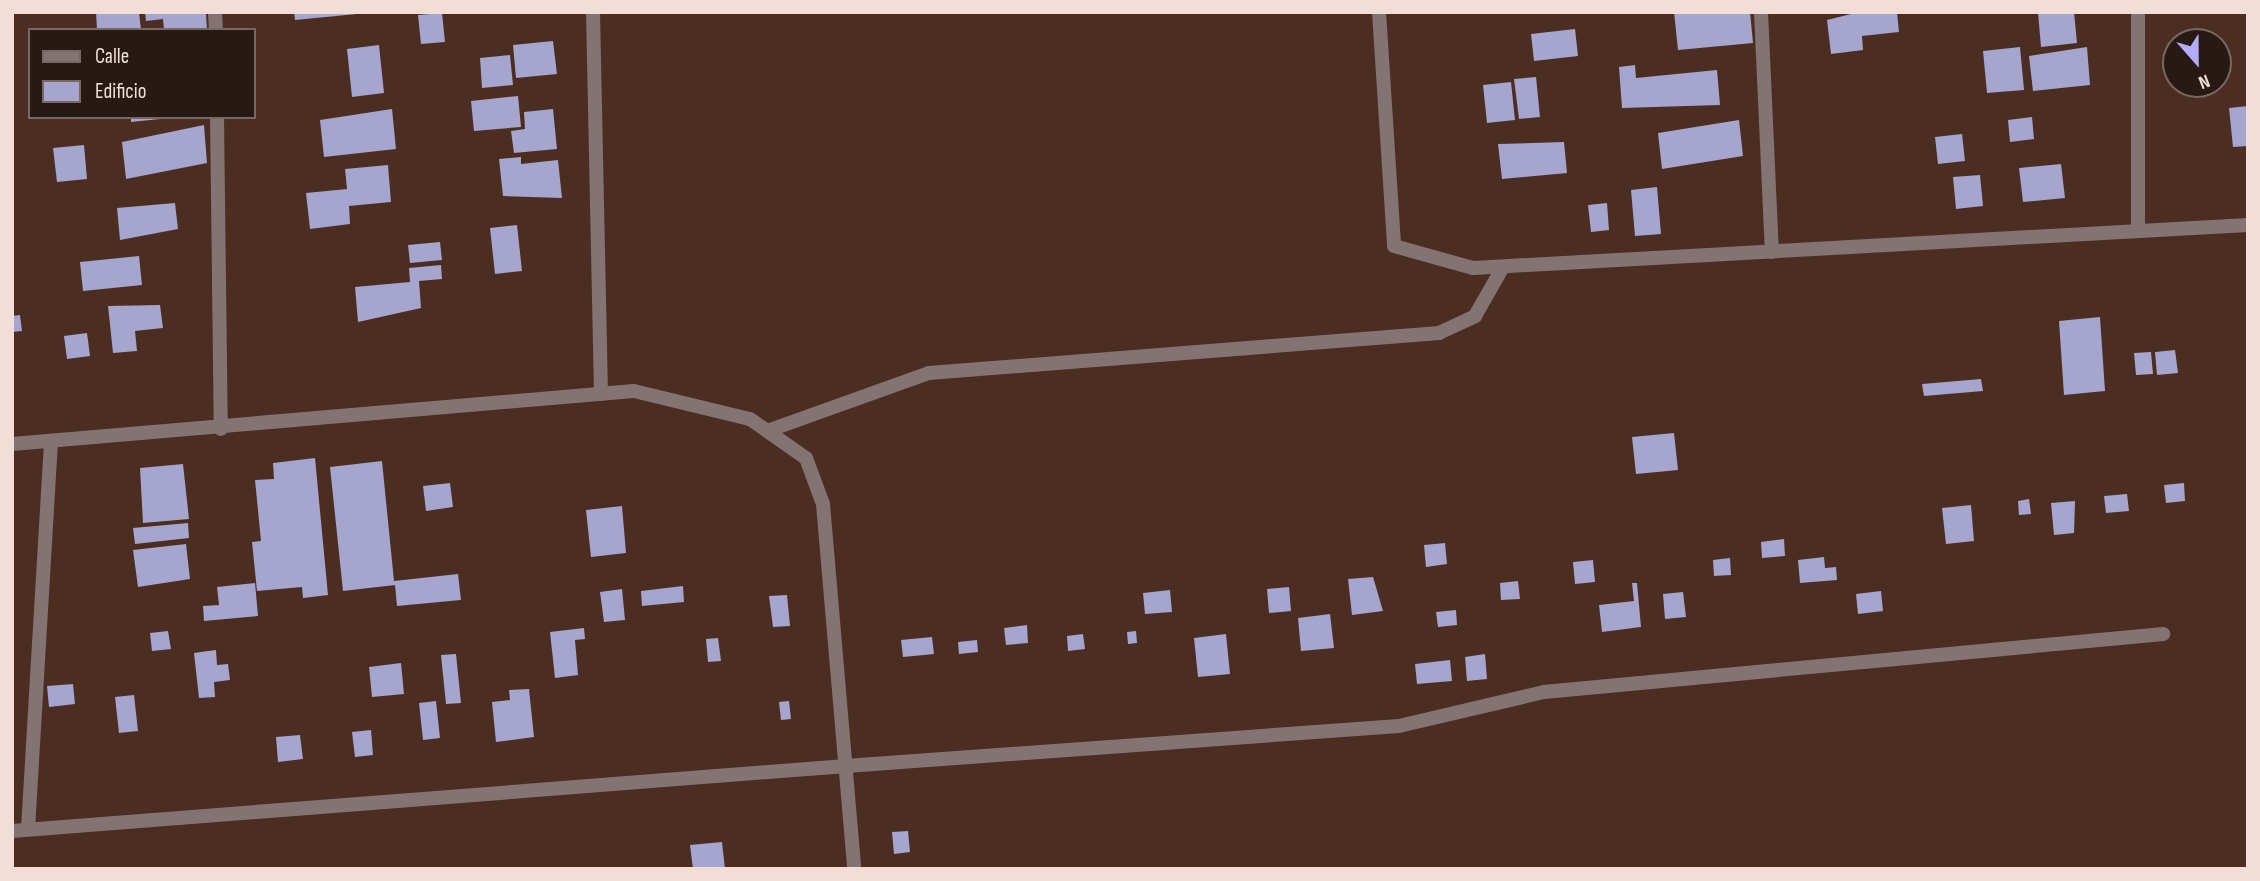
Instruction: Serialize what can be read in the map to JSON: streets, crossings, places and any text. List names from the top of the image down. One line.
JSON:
{"legend":["Calle","Edificio"],"north":"bottom"}
